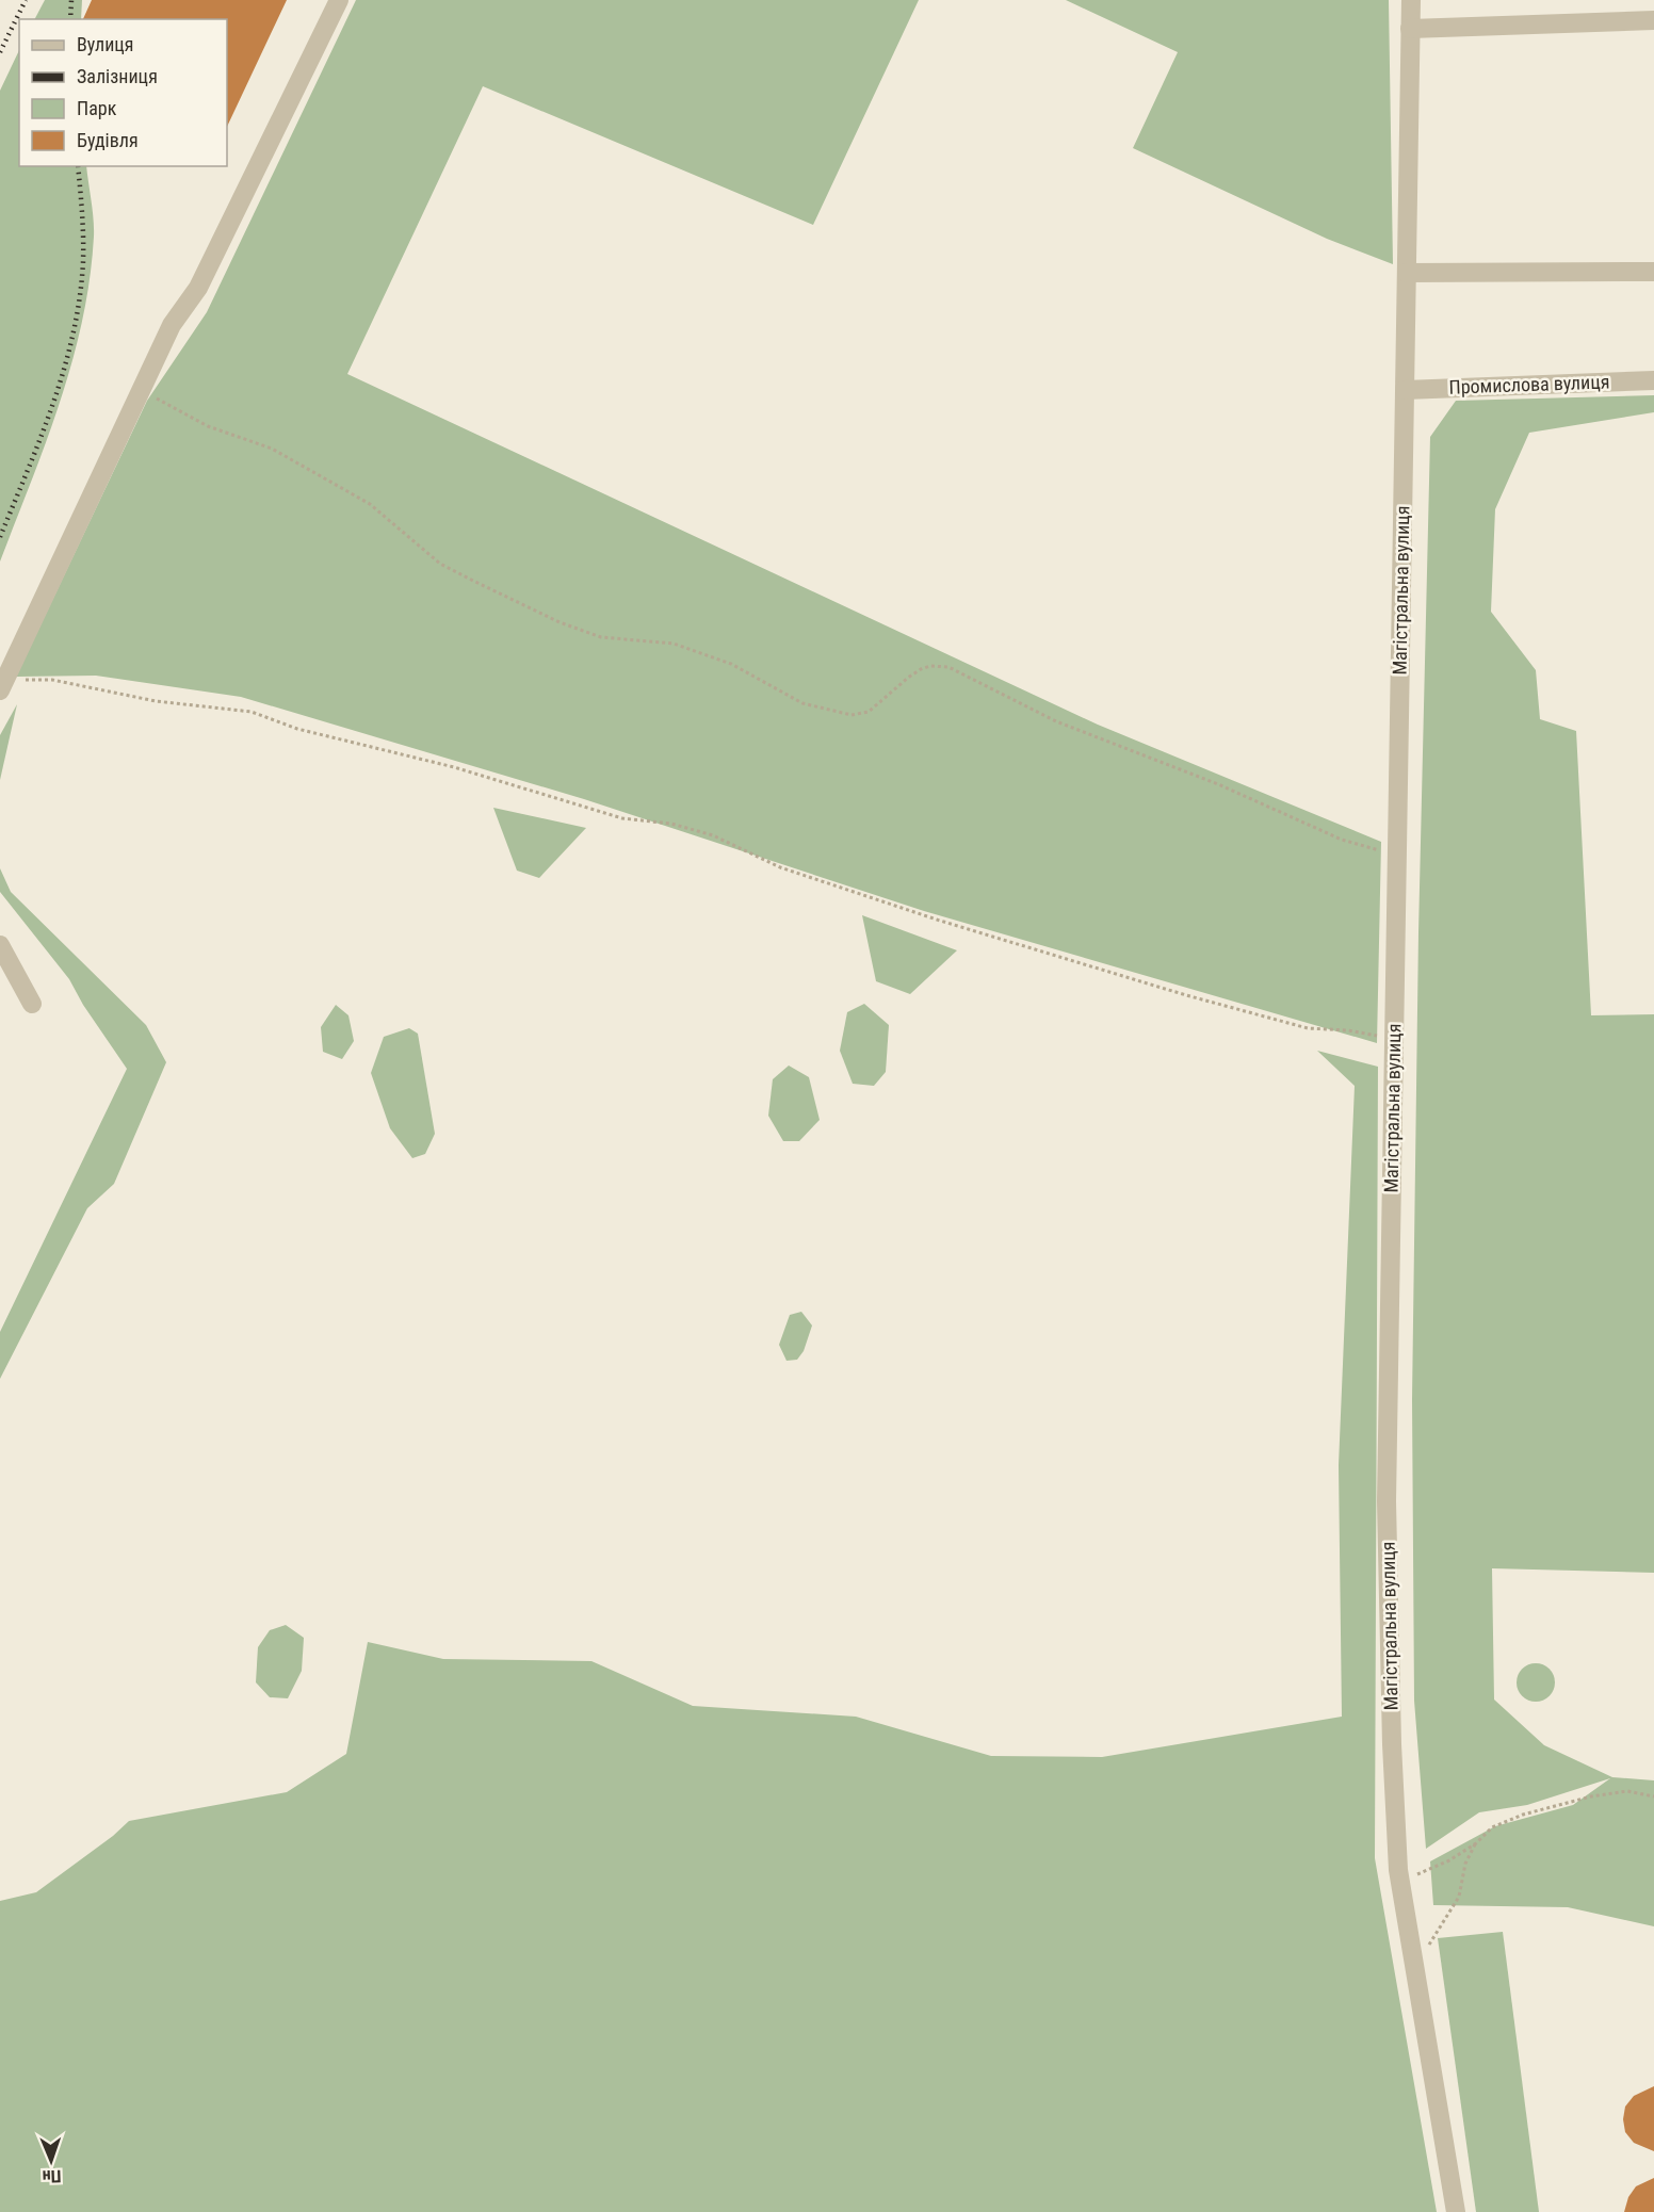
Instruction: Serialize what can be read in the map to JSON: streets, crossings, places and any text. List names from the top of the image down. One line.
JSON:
{"streets":{"street":["Промислова вулиця","Магістральна вулиця"]},"crossings":[["Промислова вулиця","Магістральна вулиця"]],"legend":["Вулиця","Залізниця","Парк","Будівля"],"north":"bottom"}
